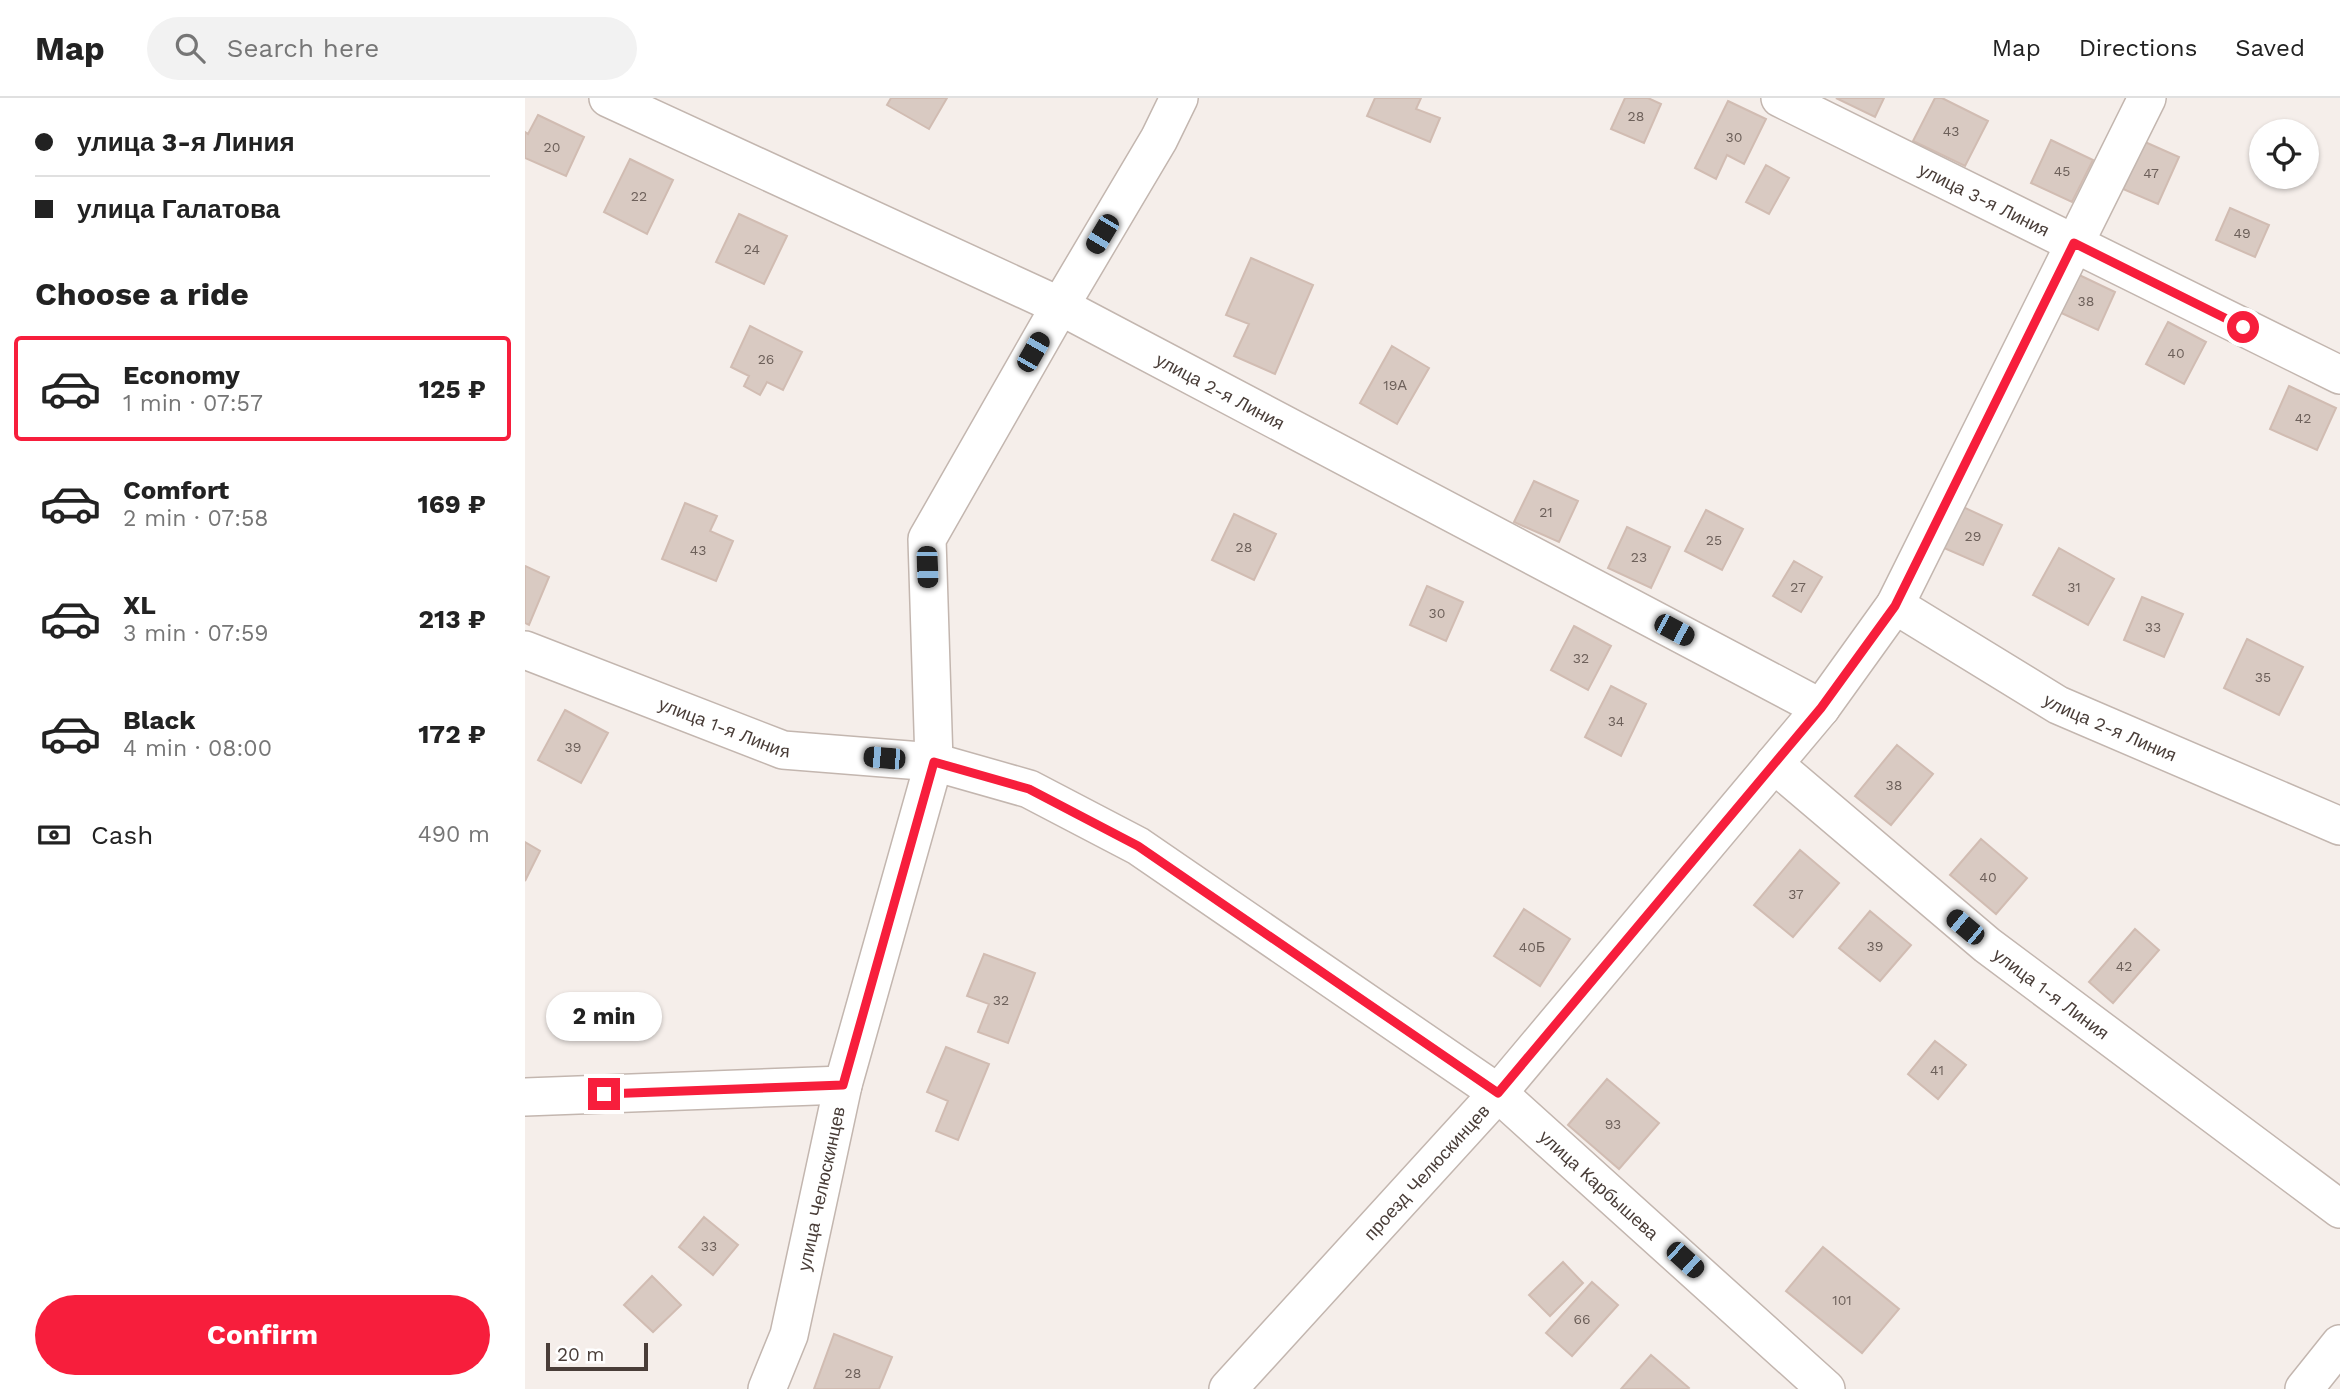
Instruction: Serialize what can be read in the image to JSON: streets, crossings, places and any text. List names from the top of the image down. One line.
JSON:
{"streets":{"street":["улица 3-я Линия","улица 2-я Линия","улица 1-я Линия","проезд Челюскинцев","улица Карбышева","улица Челюскинцев"]},"crossings":[["улица 3-я Линия","проезд Челюскинцев"],["улица 2-я Линия","проезд Челюскинцев"],["улица 2-я Линия","улица Челюскинцев"],["улица 1-я Линия","проезд Челюскинцев"],["улица 1-я Линия","улица Карбышева"],["улица 1-я Линия","улица Челюскинцев"],["проезд Челюскинцев","улица Карбышева"]],"house_numbers":["28","43","30","20","45","47","22","49","24","38","40","26","19А","42","21","29","25","28","43","23","27","31","30","33","32","35","34","39","38","40","37","39","40Б","42","32","41","93","33","101","66","28"],"scale_bar":"20 m","page":{"header":"Map","search":"Search here","nav":["Map","Directions","Saved"],"banner":["улица 3-я Линия","улица Галатова"],"heading":"Choose a ride","list":[{"name":"Economy","note":"1 min · 07:57","value":"125 ₽"},{"name":"Comfort","note":"2 min · 07:58","value":"169 ₽"},{"name":"XL","note":"3 min · 07:59","value":"213 ₽"},{"name":"Black","note":"4 min · 08:00","value":"172 ₽"}],"pay":["Cash","490 m"],"bubble":"2 min","buttons":"Confirm","scale":"20 m"}}
